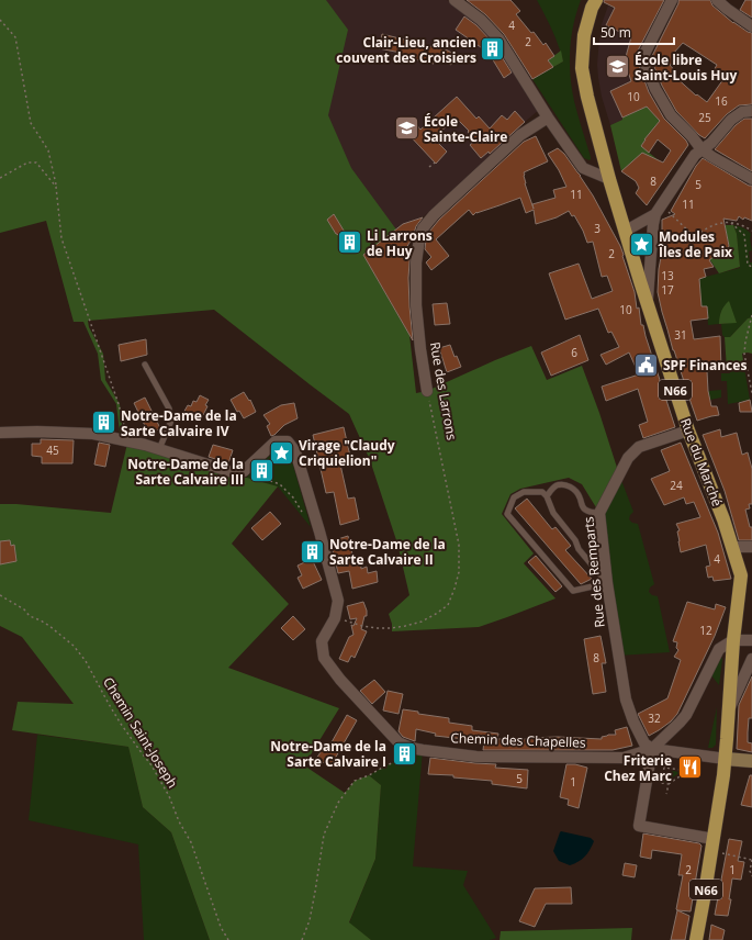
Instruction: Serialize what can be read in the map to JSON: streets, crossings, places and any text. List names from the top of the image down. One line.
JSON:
{"streets":{"main road":["N66","Rue du Marché"],"street":["Rue des Larrons","Rue des Remparts","Chemin des Chapelles"],"path":["Chemin Saint-Joseph"]},"crossings":[["N66","Rue du Marché"],["Rue des Larrons","Chemin des Chapelles"],["Rue du Marché","Rue des Remparts"],["Rue des Remparts","Chemin des Chapelles"]],"places":{"building":["Clair-Lieu, ancien couvent des Croisiers","Li Larrons de Huy","Notre-Dame de la Sarte Calvaire IV","Notre-Dame de la Sarte Calvaire III","Notre-Dame de la Sarte Calvaire II","Notre-Dame de la Sarte Calvaire I"],"school or university":["École libre Saint-Louis Huy","École Sainte-Claire"],"place":["Modules Îles de Paix","Virage \"Claudy Criquielion\""],"public building":["SPF Finances"],"restaurant":["Friterie Chez Marc"]},"house_numbers":["4","2","10","16","25","8","5","11","11","3","2","13","17","10","31","6","45","24","4","12","8","32","5","1","2","1"],"scale_bar":"50 m"}
